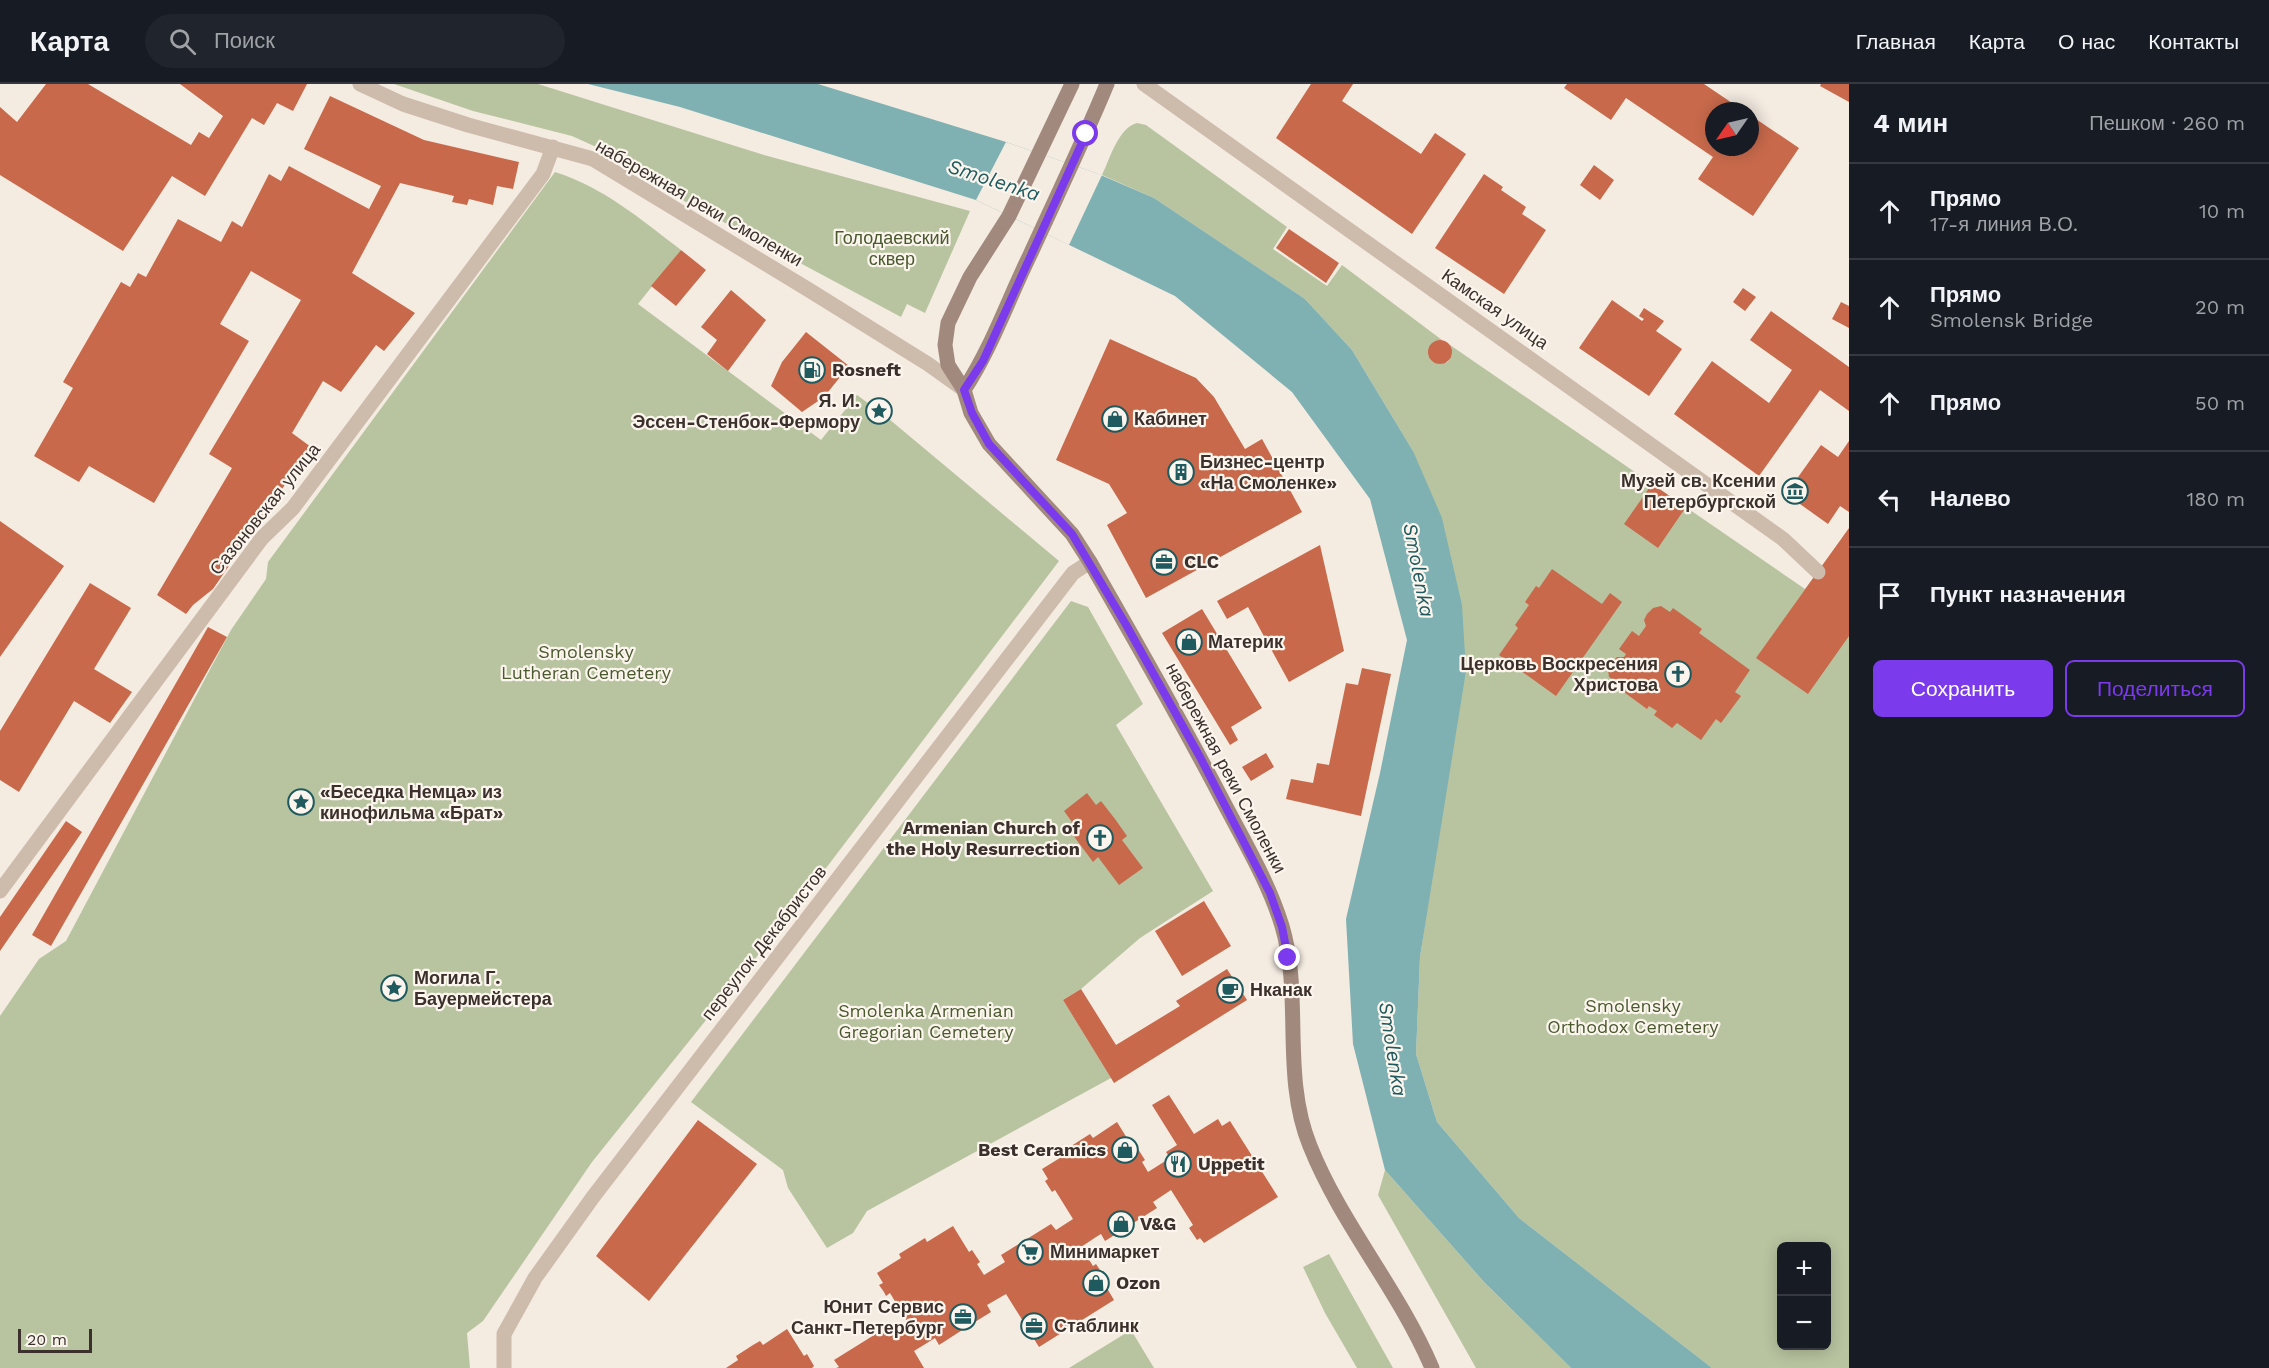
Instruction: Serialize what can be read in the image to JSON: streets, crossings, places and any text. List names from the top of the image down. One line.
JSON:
{"streets":{"main road":["набережная реки Смоленки"],"street":["Камская улица","Сазоновская улица","переулок Декабристов"]},"crossings":[["набережная реки Смоленки","Сазоновская улица"],["набережная реки Смоленки","переулок Декабристов"]],"water":["Smolenka"],"parks":["Голодаевский сквер","Smolensky Lutheran Cemetery","Smolensky Orthodox Cemetery","Smolenka Armenian Gregorian Cemetery"],"places":{"fuel station":["Rosneft"],"place":["Я. И. Эссен-Стенбок-Фермору","«Беседка Немца» из кинофильма «Брат»","Могила Г. Бауермейстера"],"shop":["Кабинет","Материк","Best Ceramics","V&G","Ozon"],"building":["Бизнес-центр «На Смоленке»"],"museum":["Музей св. Ксении Петербургской"],"office":["CLC","Юнит Сервис Санкт-Петербург","Стаблинк"],"church":["Церковь Воскресения Христова","Armenian Church of the Holy Resurrection"],"cafe":["Нканак"],"restaurant":["Uppetit"],"supermarket":["Минимаркет"]},"scale_bar":"20 m","north":"bottom left","page":{"header":"Карта","search":"Поиск","nav":["Главная","Карта","О нас","Контакты"],"heading":["4 мин","Пешком · 260 m"],"list":[["Прямо","17-я линия В.О.","10 m"],["Прямо","Smolensk Bridge","20 m"],["Прямо","50 m"],["Налево","180 m"],"Пункт назначения"],"buttons":["Сохранить","Поделиться"],"map_buttons":["+","−"],"scale":"20 m"}}
